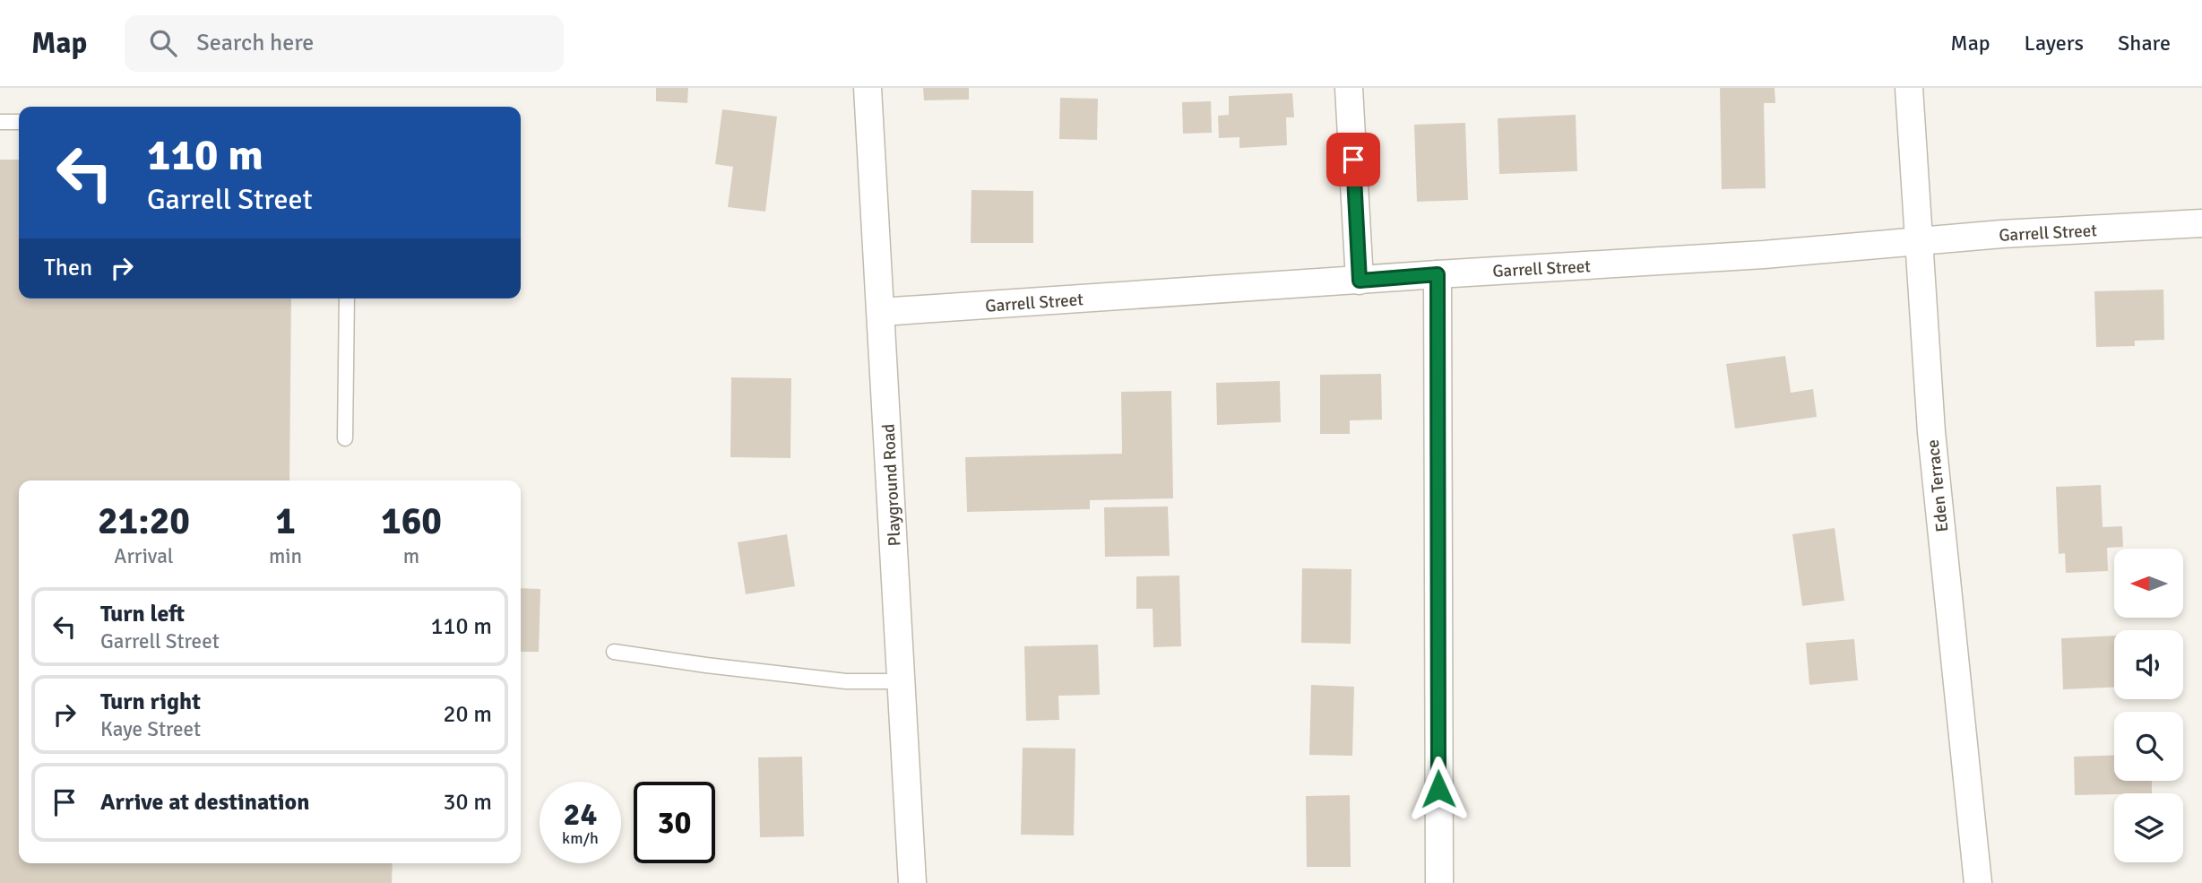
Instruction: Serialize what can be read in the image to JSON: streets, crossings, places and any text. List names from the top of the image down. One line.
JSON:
{"streets":{"street":["Garrell Street","Playground Road","Eden Terrace"]},"crossings":[["Garrell Street","Playground Road"],["Garrell Street","Eden Terrace"]],"north":"left","page":{"header":"Map","search":"Search here","nav":["Map","Layers","Share"],"turn":["110 m","Garrell Street"],"then":"Then","eta":["21:20","Arrival","1","min","160","m"],"list":[{"name":"Turn left","note":"Garrell Street","value":"110 m"},{"name":"Turn right","note":"Kaye Street","value":"20 m"},{"name":"Arrive at destination","value":"30 m"}],"speed":"24 km/h","limit":"30"}}
